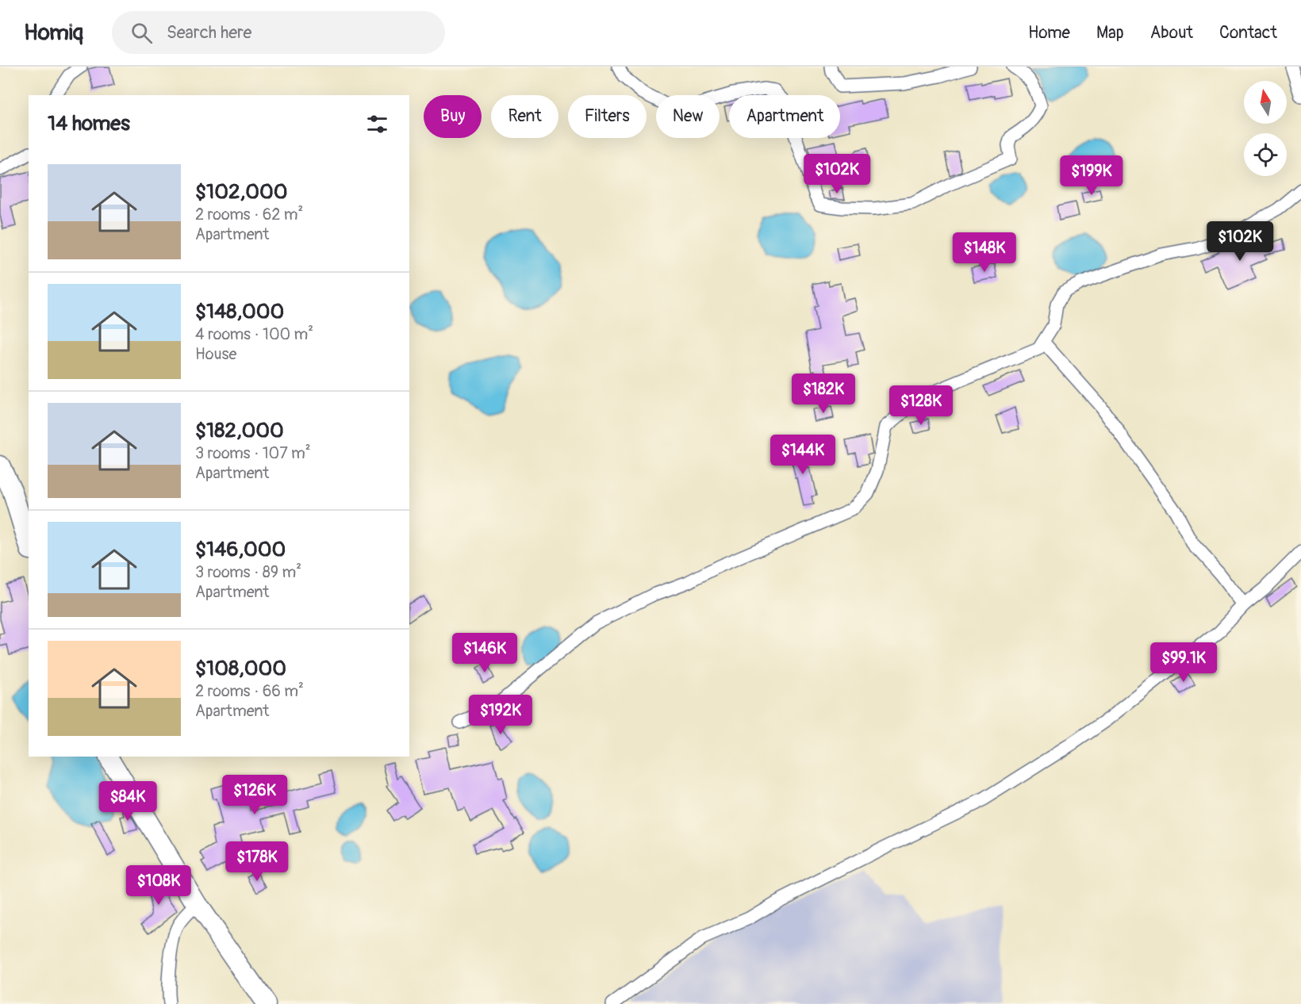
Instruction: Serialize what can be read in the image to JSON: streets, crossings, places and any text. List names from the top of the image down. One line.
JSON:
{"north":"top","page":{"header":"Homiq","search":"Search here","nav":["Home","Map","About","Contact"],"chip":["Buy","Rent","Filters","New","Apartment"],"heading":"14 homes","list":[{"name":"$102,000","note":"2 rooms · 62 m² · Apartment"},{"name":"$148,000","note":"4 rooms · 100 m² · House"},{"name":"$182,000","note":"3 rooms · 107 m² · Apartment"},{"name":"$146,000","note":"3 rooms · 89 m² · Apartment"},{"name":"$108,000","note":"2 rooms · 66 m² · Apartment"}],"price":["$102K","$199K","$102K","$148K","$182K","$128K","$144K","$146K","$99.1K","$192K","$126K","$84K","$178K","$108K"]}}
